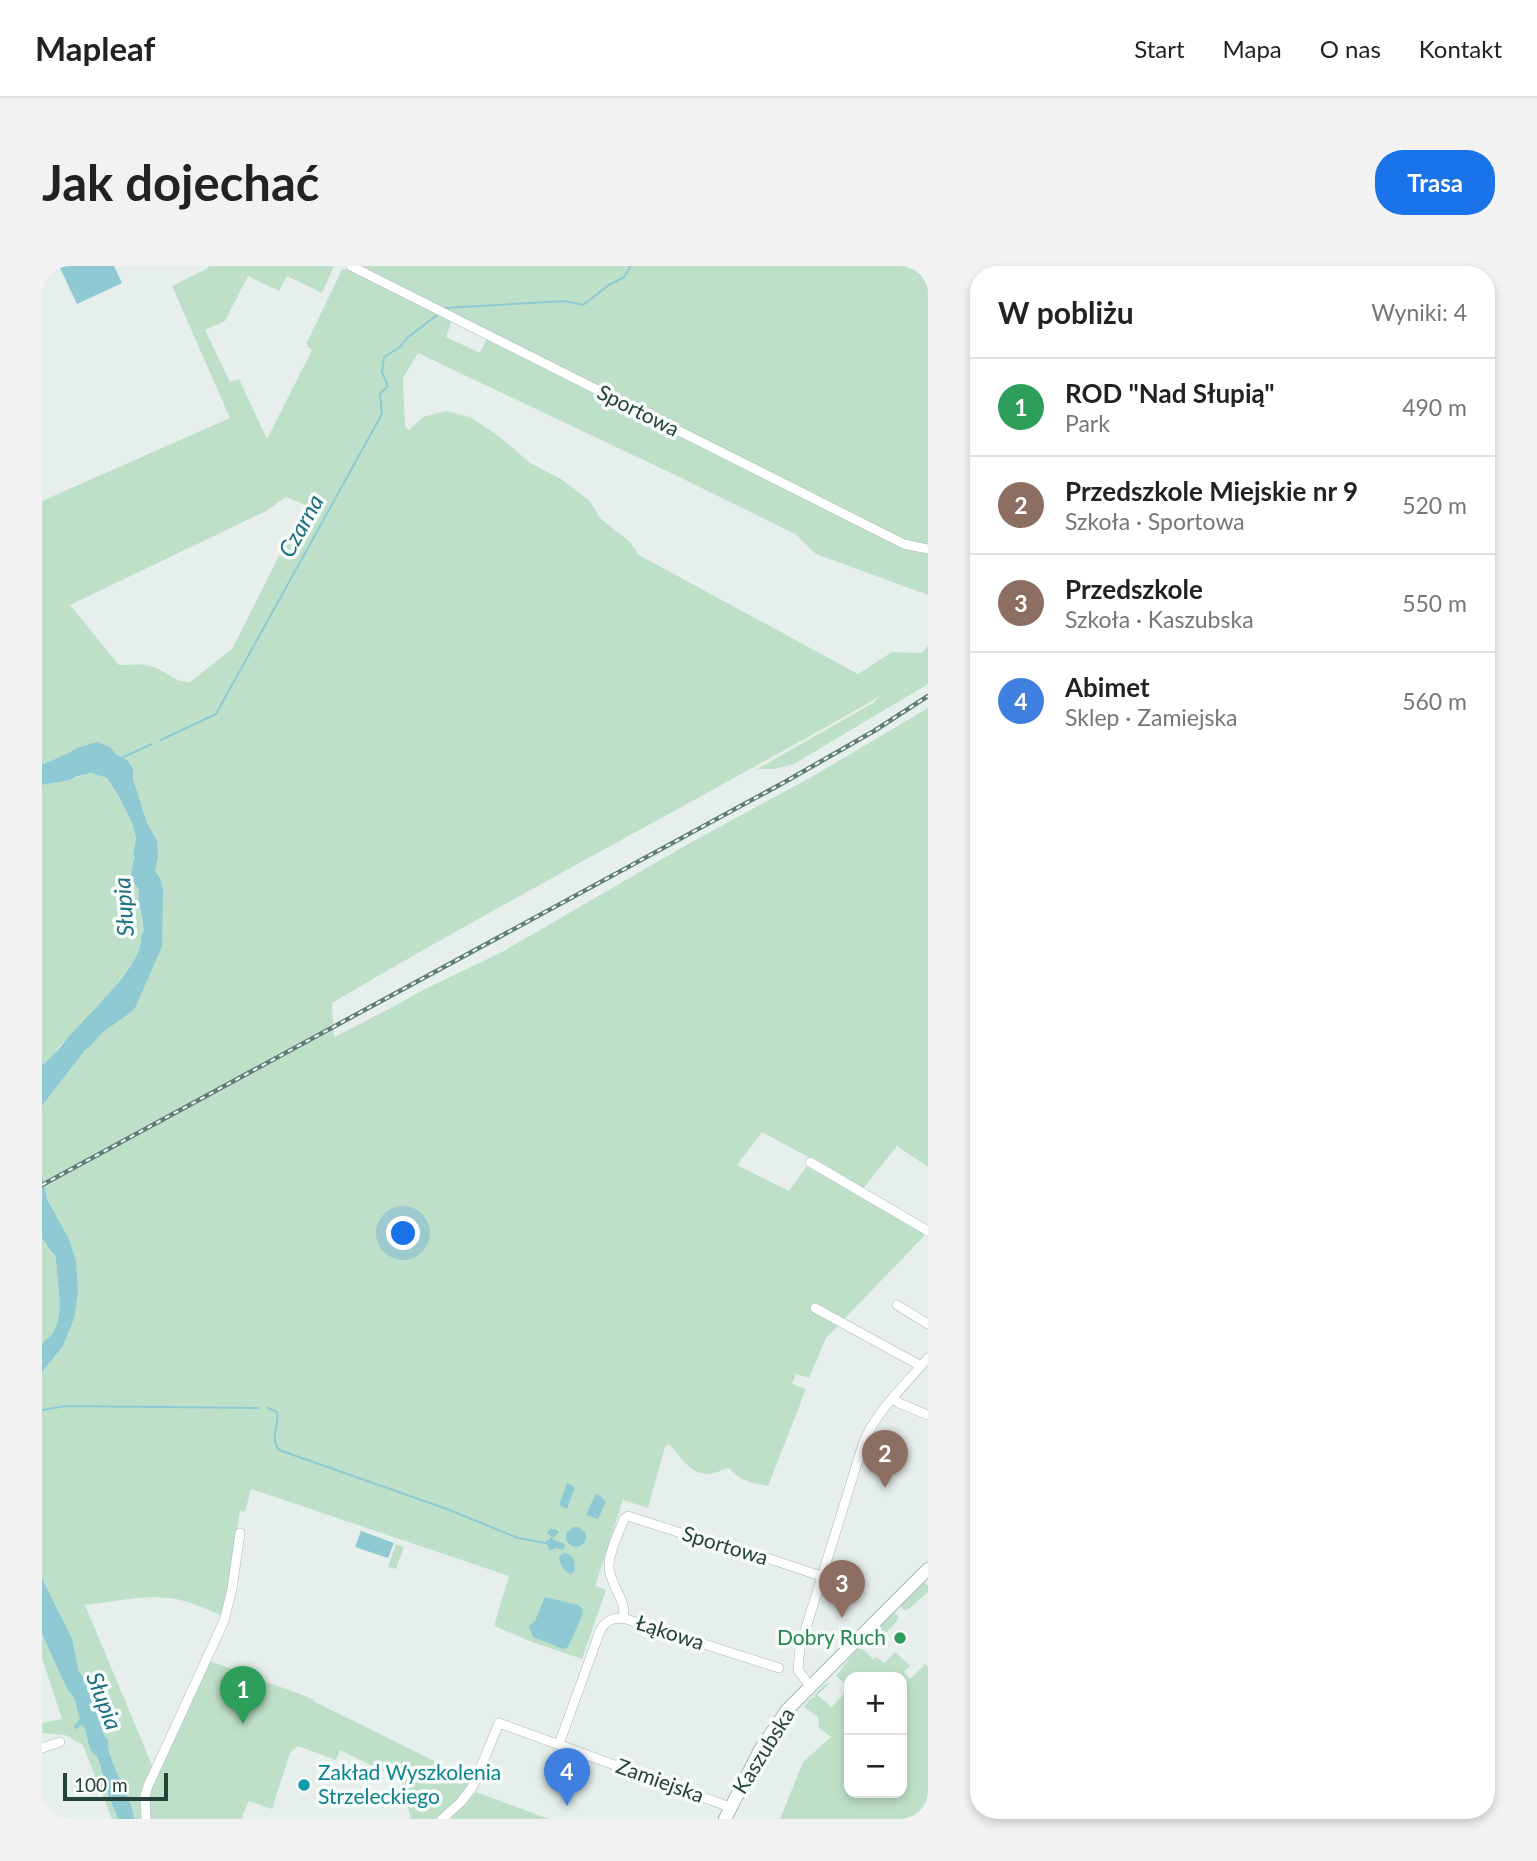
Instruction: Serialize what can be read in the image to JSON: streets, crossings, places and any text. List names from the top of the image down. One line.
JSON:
{"streets":{"main road":["Kaszubska"],"street":["Sportowa","Łąkowa","Zamiejska"]},"crossings":[["Sportowa","Łąkowa"],["Łąkowa","Zamiejska"],["Kaszubska","Zamiejska"]],"water":["Czarna","Słupia"],"places":["Dobry Ruch","Zakład Wyszkolenia Strzeleckiego"],"scale_bar":"100 m","page":{"header":"Mapleaf","nav":["Start","Mapa","O nas","Kontakt"],"buttons":"Trasa","title":"Jak dojechać","heading":["W pobliżu","Wyniki: 4"],"list":[{"mark":"1","name":"ROD \"Nad Słupią\"","note":"Park","value":"490 m"},{"mark":"2","name":"Przedszkole Miejskie nr 9","note":"Szkoła · Sportowa","value":"520 m"},{"mark":"3","name":"Przedszkole","note":"Szkoła · Kaszubska","value":"550 m"},{"mark":"4","name":"Abimet","note":"Sklep · Zamiejska","value":"560 m"}],"pins":["2","3","1","4"],"map_buttons":["+","−"],"scale":"100 m"}}
